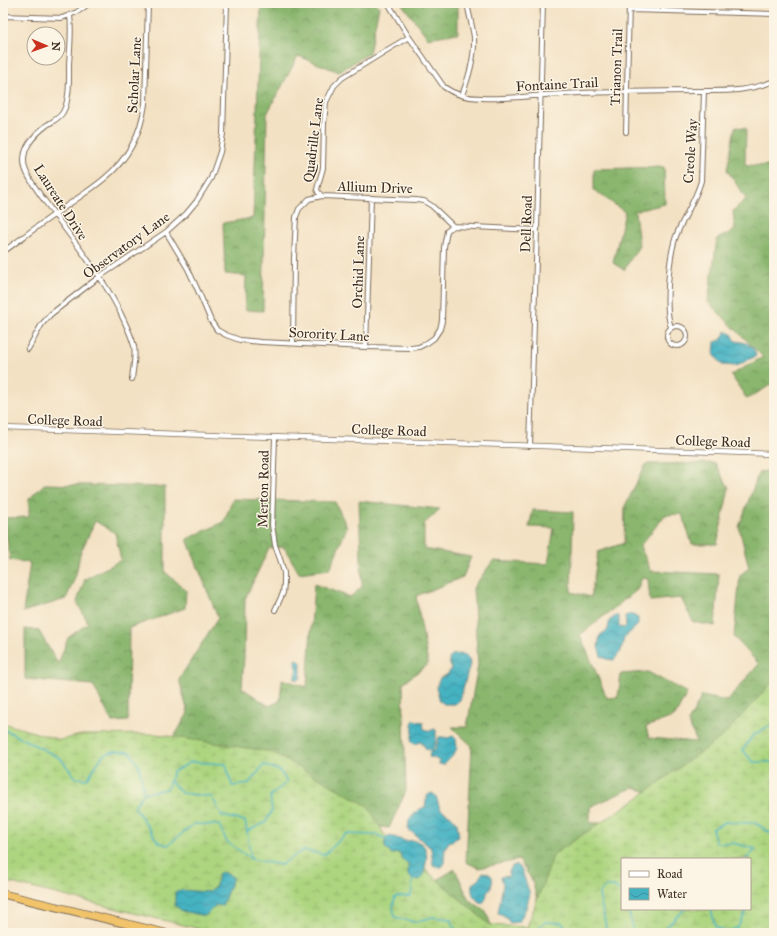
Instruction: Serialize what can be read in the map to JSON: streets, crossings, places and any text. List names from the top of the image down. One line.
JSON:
{"streets":{"street":["Trianon Trail","Scholar Lane","Fontaine Trail","Quadrille Lane","Creole Way","Allium Drive","Laureate Drive","Dell Road","Observatory Lane","Orchid Lane","Sorority Lane","College Road","Merton Road"]},"crossings":[["Trianon Trail","Fontaine Trail"],["Scholar Lane","Laureate Drive"],["Fontaine Trail","Quadrille Lane"],["Fontaine Trail","Creole Way"],["Fontaine Trail","Dell Road"],["Quadrille Lane","Allium Drive"],["Quadrille Lane","Sorority Lane"],["Allium Drive","Orchid Lane"],["Allium Drive","Sorority Lane"],["Laureate Drive","Observatory Lane"],["Dell Road","College Road"],["Observatory Lane","Sorority Lane"],["Orchid Lane","Sorority Lane"],["College Road","Merton Road"]],"legend":["Road","Water"],"north":"right"}
